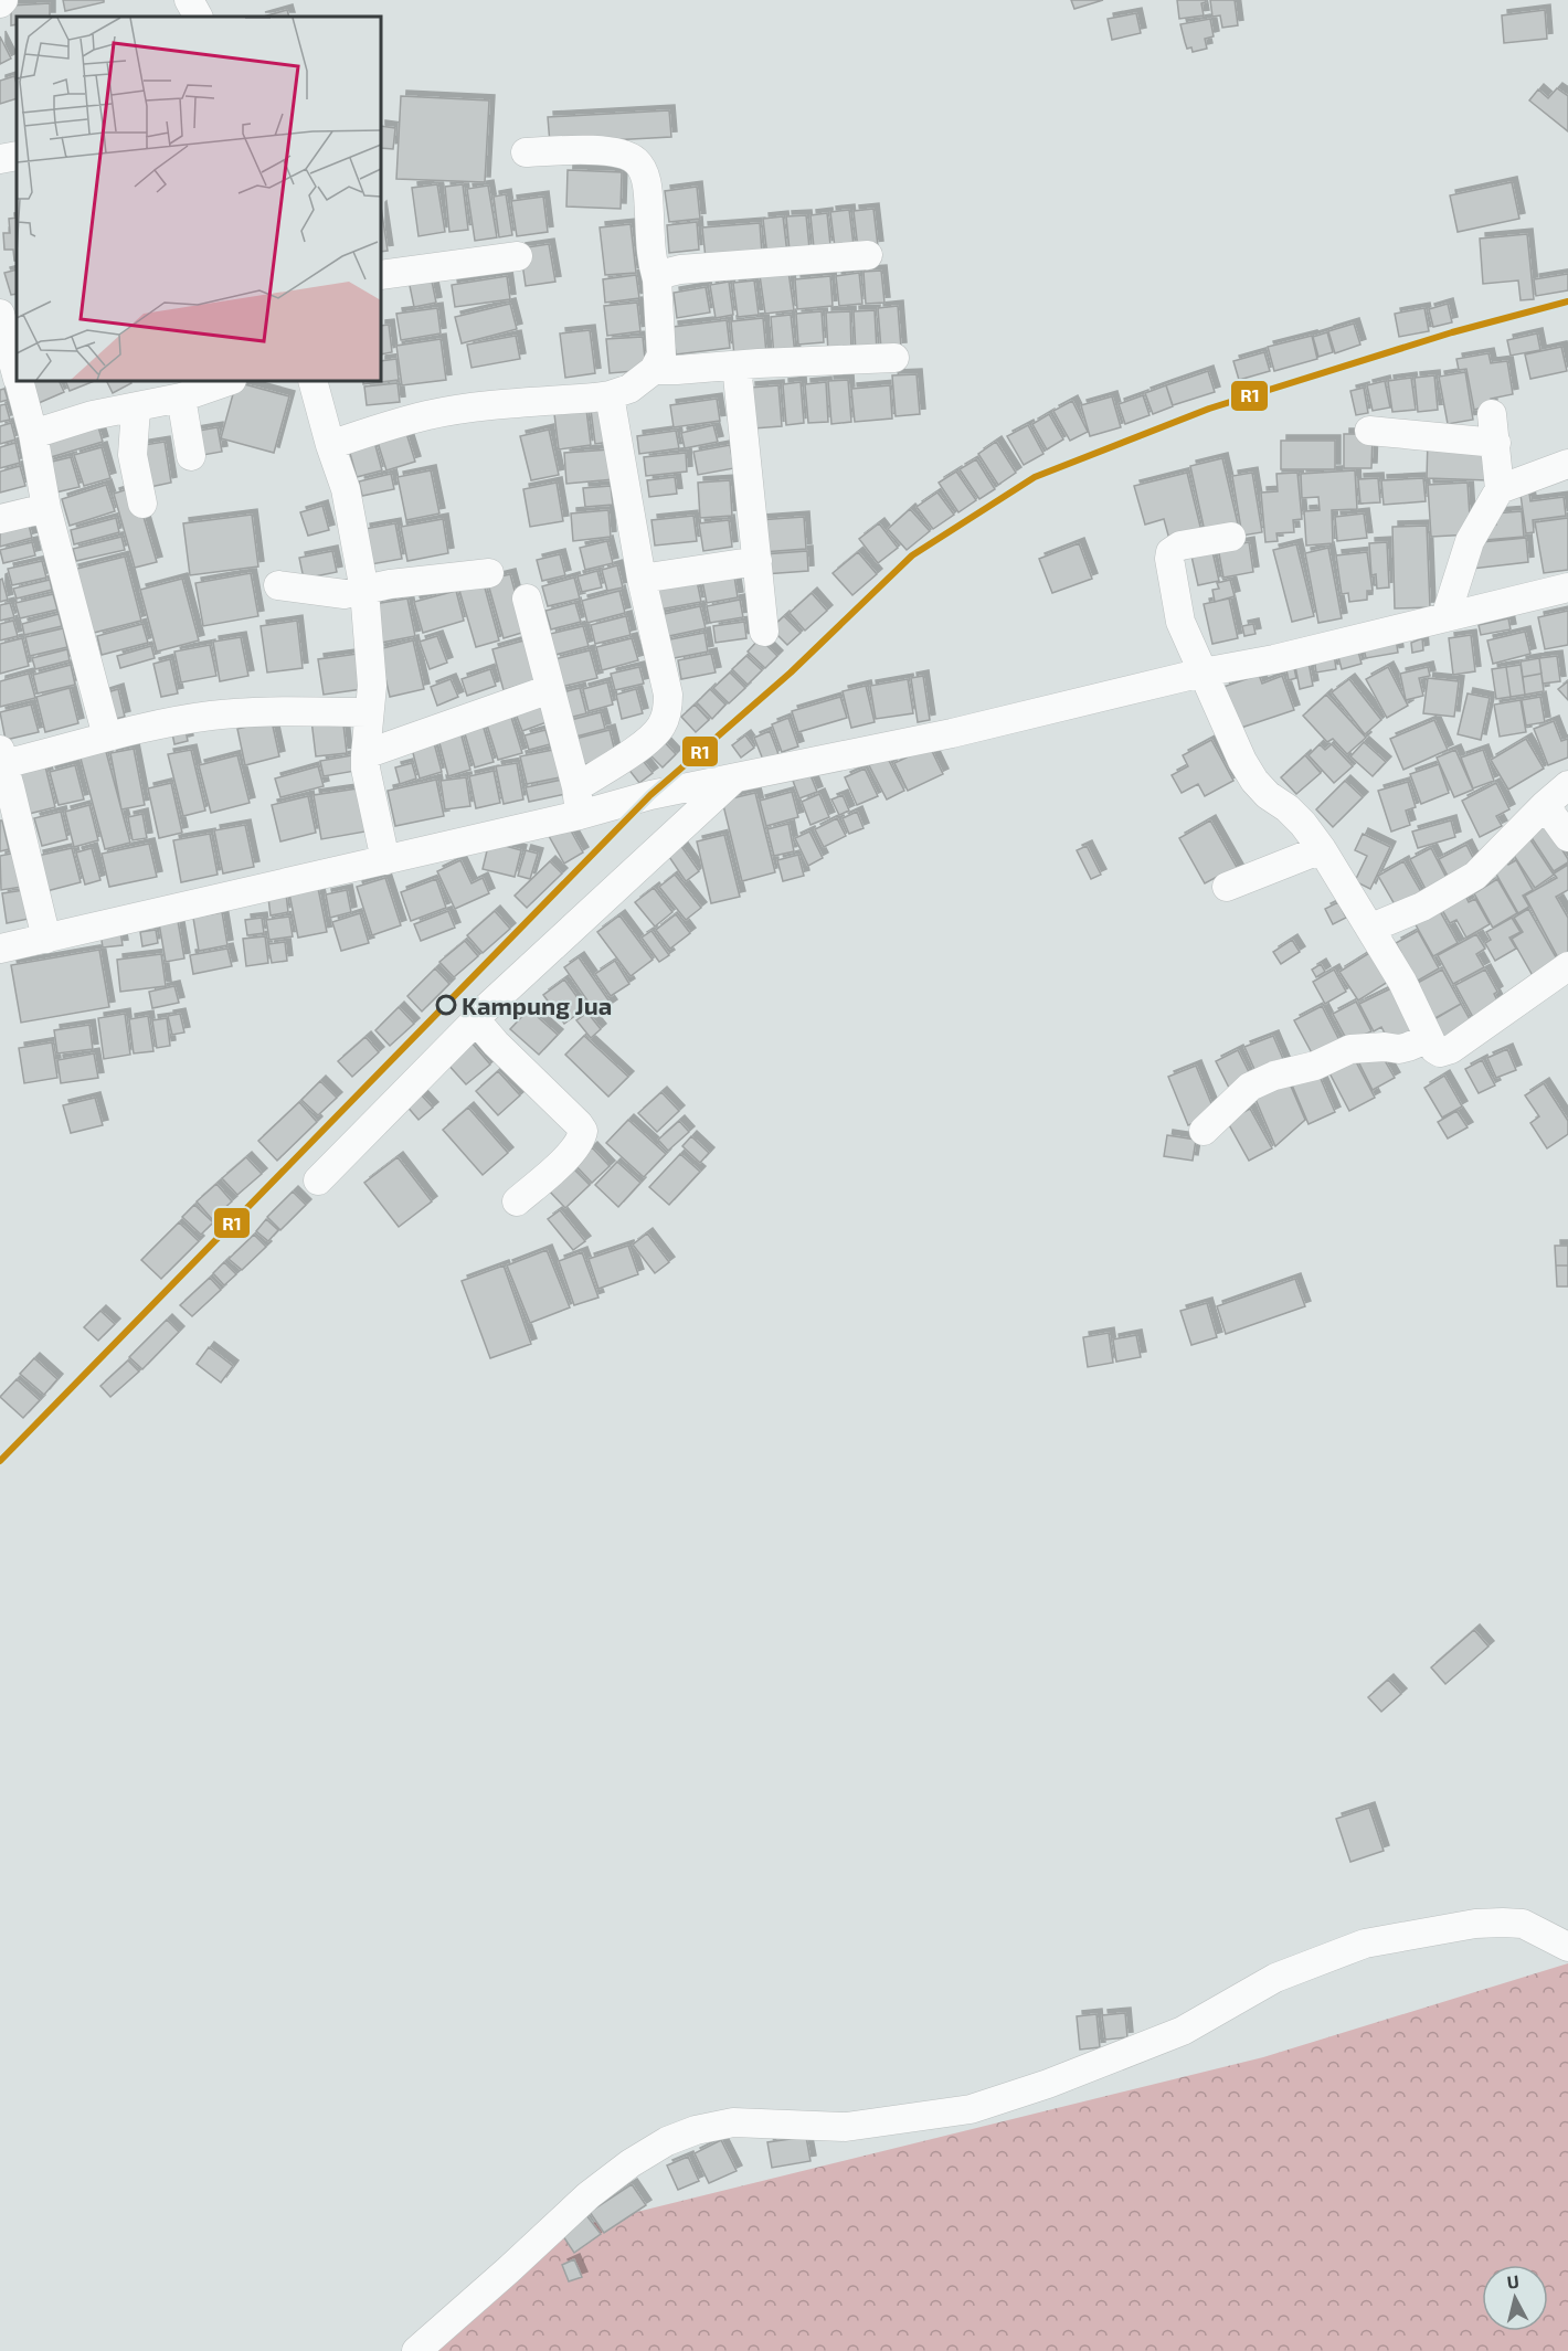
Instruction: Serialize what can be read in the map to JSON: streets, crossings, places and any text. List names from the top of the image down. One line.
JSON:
{"places":["Kampung Jua"],"lines":["transit line R1"],"north":"top"}
